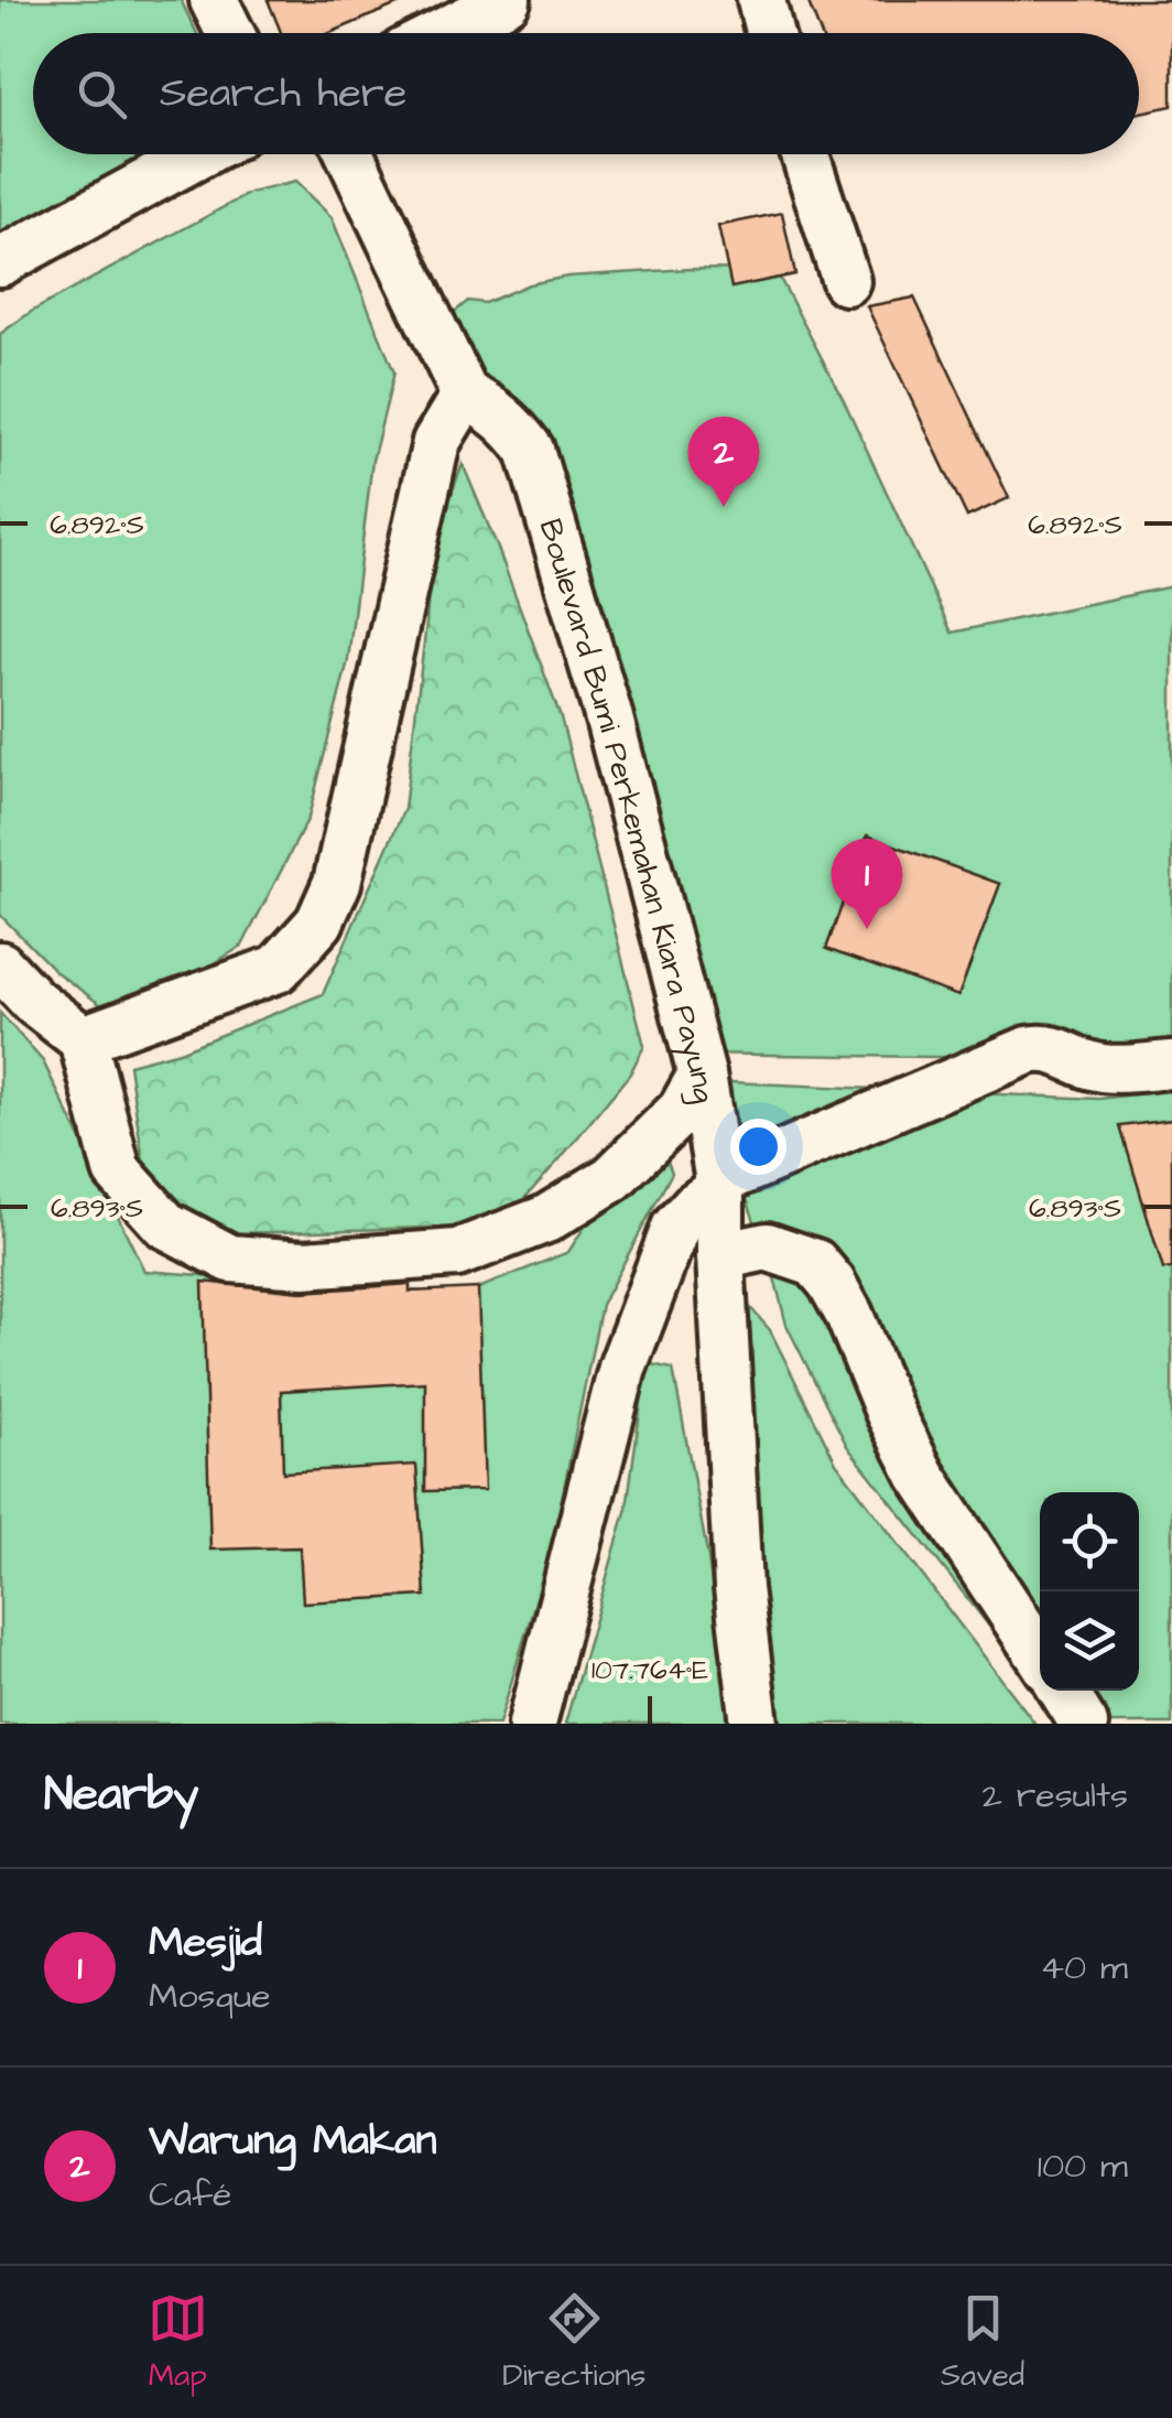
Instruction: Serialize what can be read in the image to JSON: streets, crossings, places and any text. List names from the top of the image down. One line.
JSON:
{"streets":{"street":["Boulevard Bumi Perkemahan Kiara Payung"]},"page":{"search":"Search here","pins":["2","1"],"heading":["Nearby","2 results"],"list":[{"mark":"1","name":"Mesjid","note":"Mosque","value":"40 m"},{"mark":"2","name":"Warung Makan","note":"Café","value":"100 m"}],"nav":["Map","Directions","Saved"]},"coordinates":["6.892°S","6.893°S","107.764°E"]}
